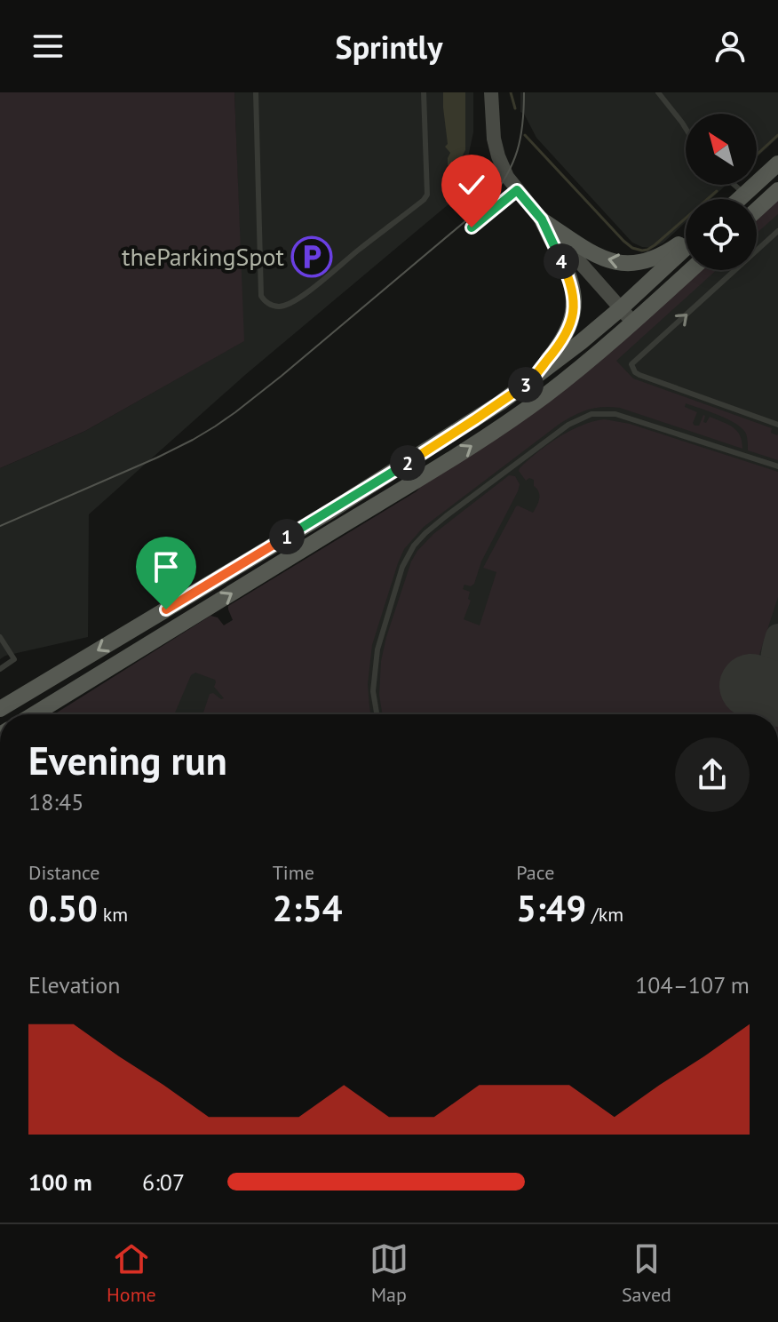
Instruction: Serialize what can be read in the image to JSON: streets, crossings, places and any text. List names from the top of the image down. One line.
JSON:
{"places":{"parking":["theParkingSpot"]},"north":"top left","page":{"header":"Sprintly","pins":["4","3","2","1"],"heading":["Evening run","18:45"],"stats":[["Distance","0.50 km"],["Time","2:54"],["Pace","5:49 /km"]],"chart":["Elevation","104–107 m"],"list":[{"name":"100 m","note":"6:07"}],"tabs":["Home","Map","Saved"]}}
